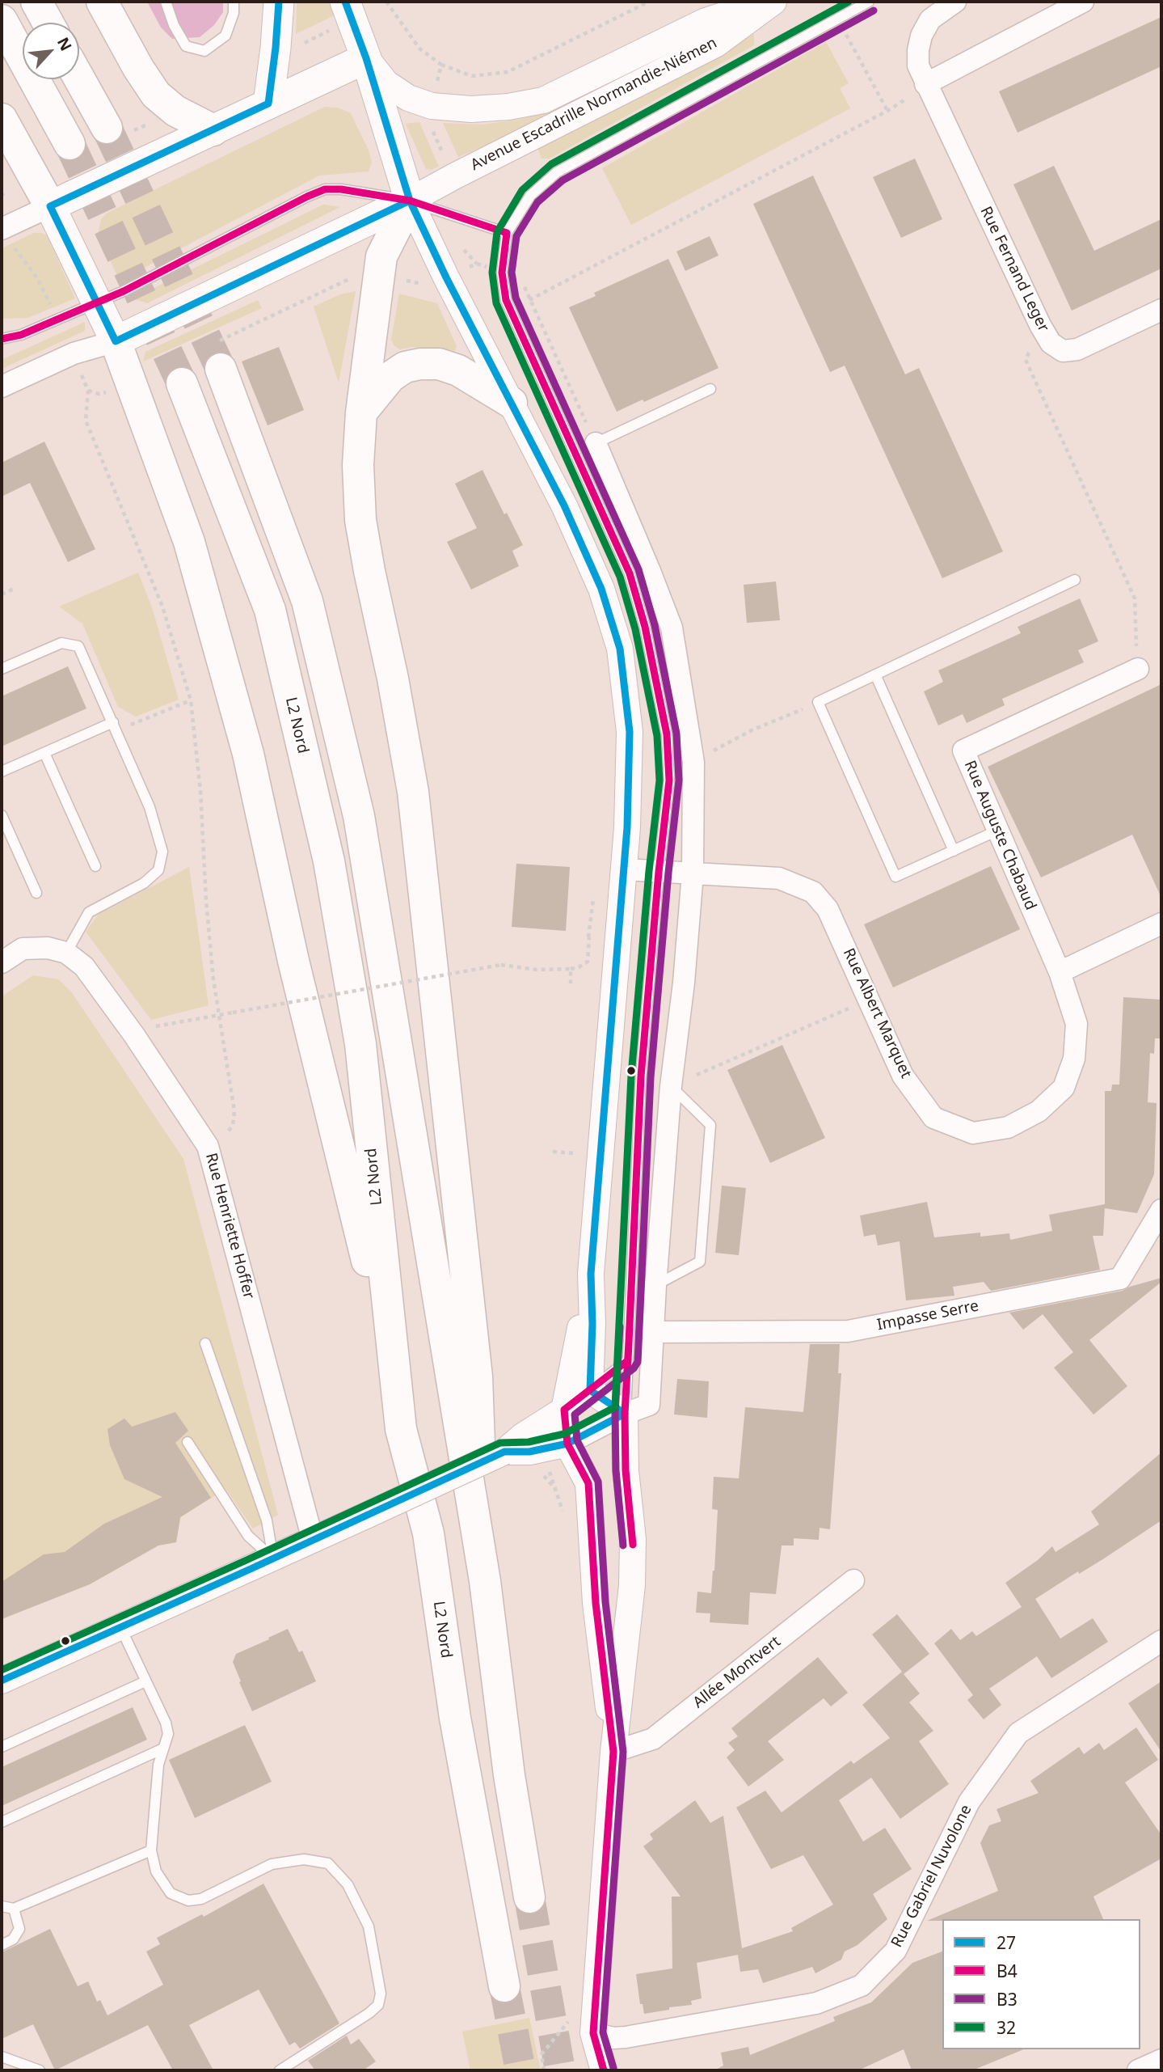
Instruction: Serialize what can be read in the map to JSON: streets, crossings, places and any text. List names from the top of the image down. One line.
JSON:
{"streets":{"highway":["L2 Nord"],"street":["Avenue Escadrille Normandie-Niémen","Rue Fernand Leger","Rue Auguste Chabaud","Rue Albert Marquet","Rue Henriette Hoffer","Impasse Serre","Allée Montvert","Rue Gabriel Nuvolone"]},"crossings":[["Rue Auguste Chabaud","Rue Albert Marquet"]],"lines":["transit line 27","transit line 32","transit line B3","transit line B4"],"legend":["27","B4","B3","32"],"north":"top right"}
